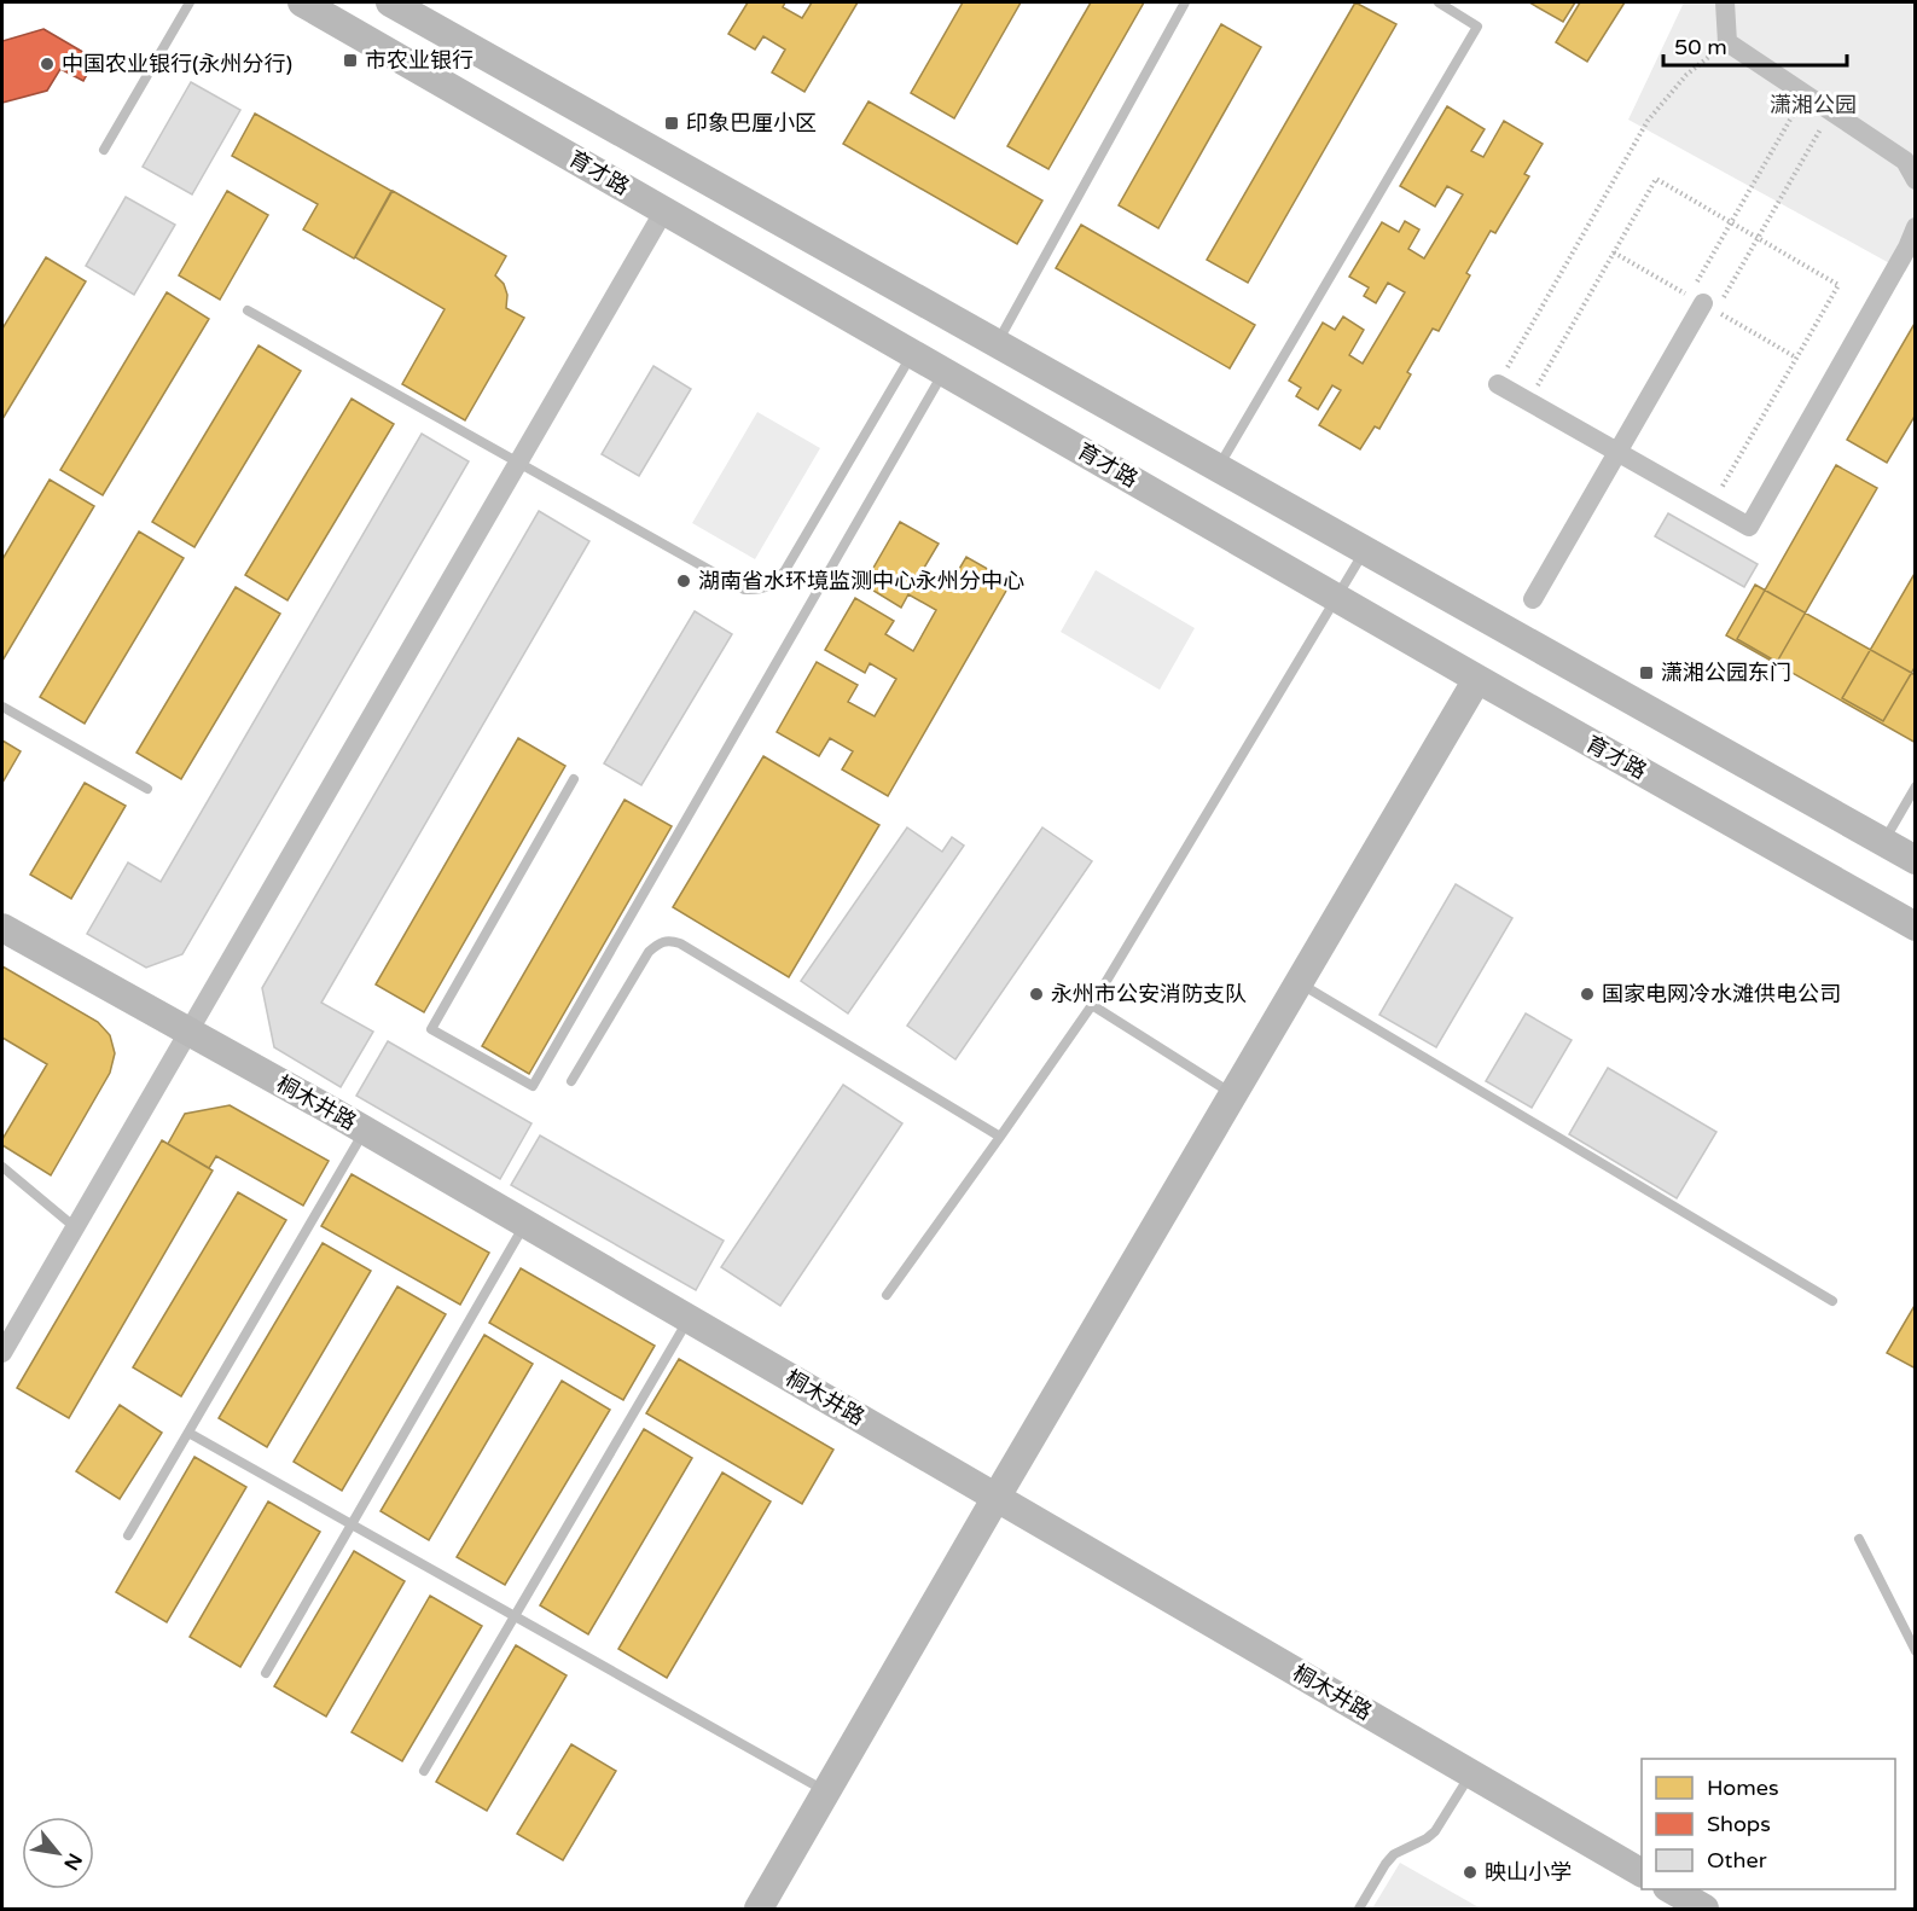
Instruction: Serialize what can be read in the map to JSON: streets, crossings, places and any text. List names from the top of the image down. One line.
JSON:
{"streets":{"main road":["育才路","桐木井路"]},"parks":["潇湘公园"],"places":{"transit":["市农业银行","印象巴厘小区","潇湘公园东门"],"other":["中国农业银行(永州分行)","湖南省水环境监测中心永州分中心","永州市公安消防支队","国家电网冷水滩供电公司","映山小学"]},"legend":["Homes","Shops","Other"],"scale_bar":"50 m","north":"bottom right"}
